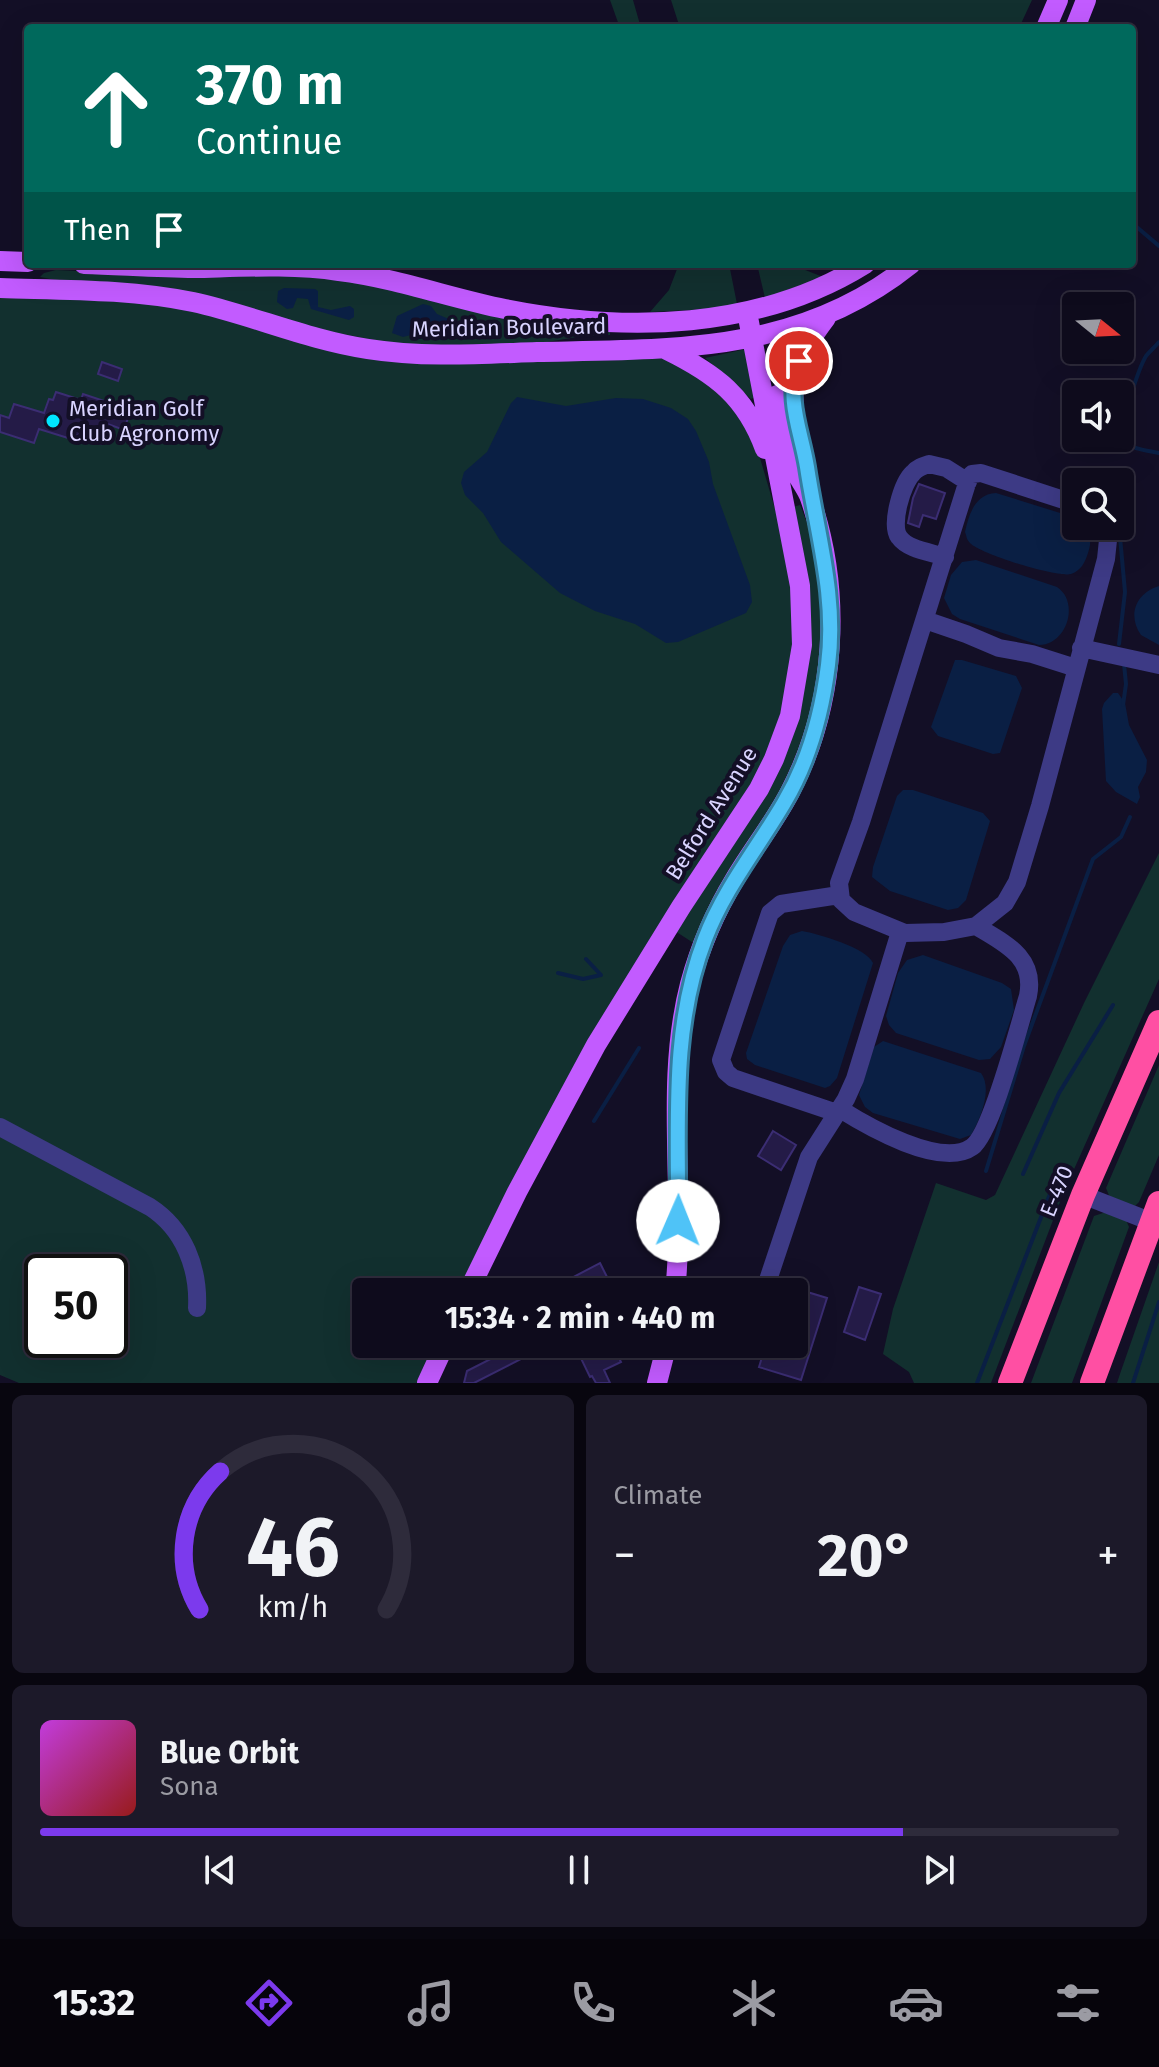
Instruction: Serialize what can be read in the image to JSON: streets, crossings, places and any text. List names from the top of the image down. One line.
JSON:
{"streets":{"highway":["E-470"],"main road":["Meridian Boulevard","Belford Avenue"]},"crossings":[["Meridian Boulevard","Belford Avenue"]],"places":["Meridian Golf Club Agronomy"],"north":"right","page":{"turn":["370 m","Continue"],"then":"Then","limit":"50","trip":"15:34 · 2 min · 440 m","tile":"Climate","heat":["−","20°","+"],"song":["Blue Orbit","Sona"],"tabs":"15:32","gauge":["46","km/h"]}}
